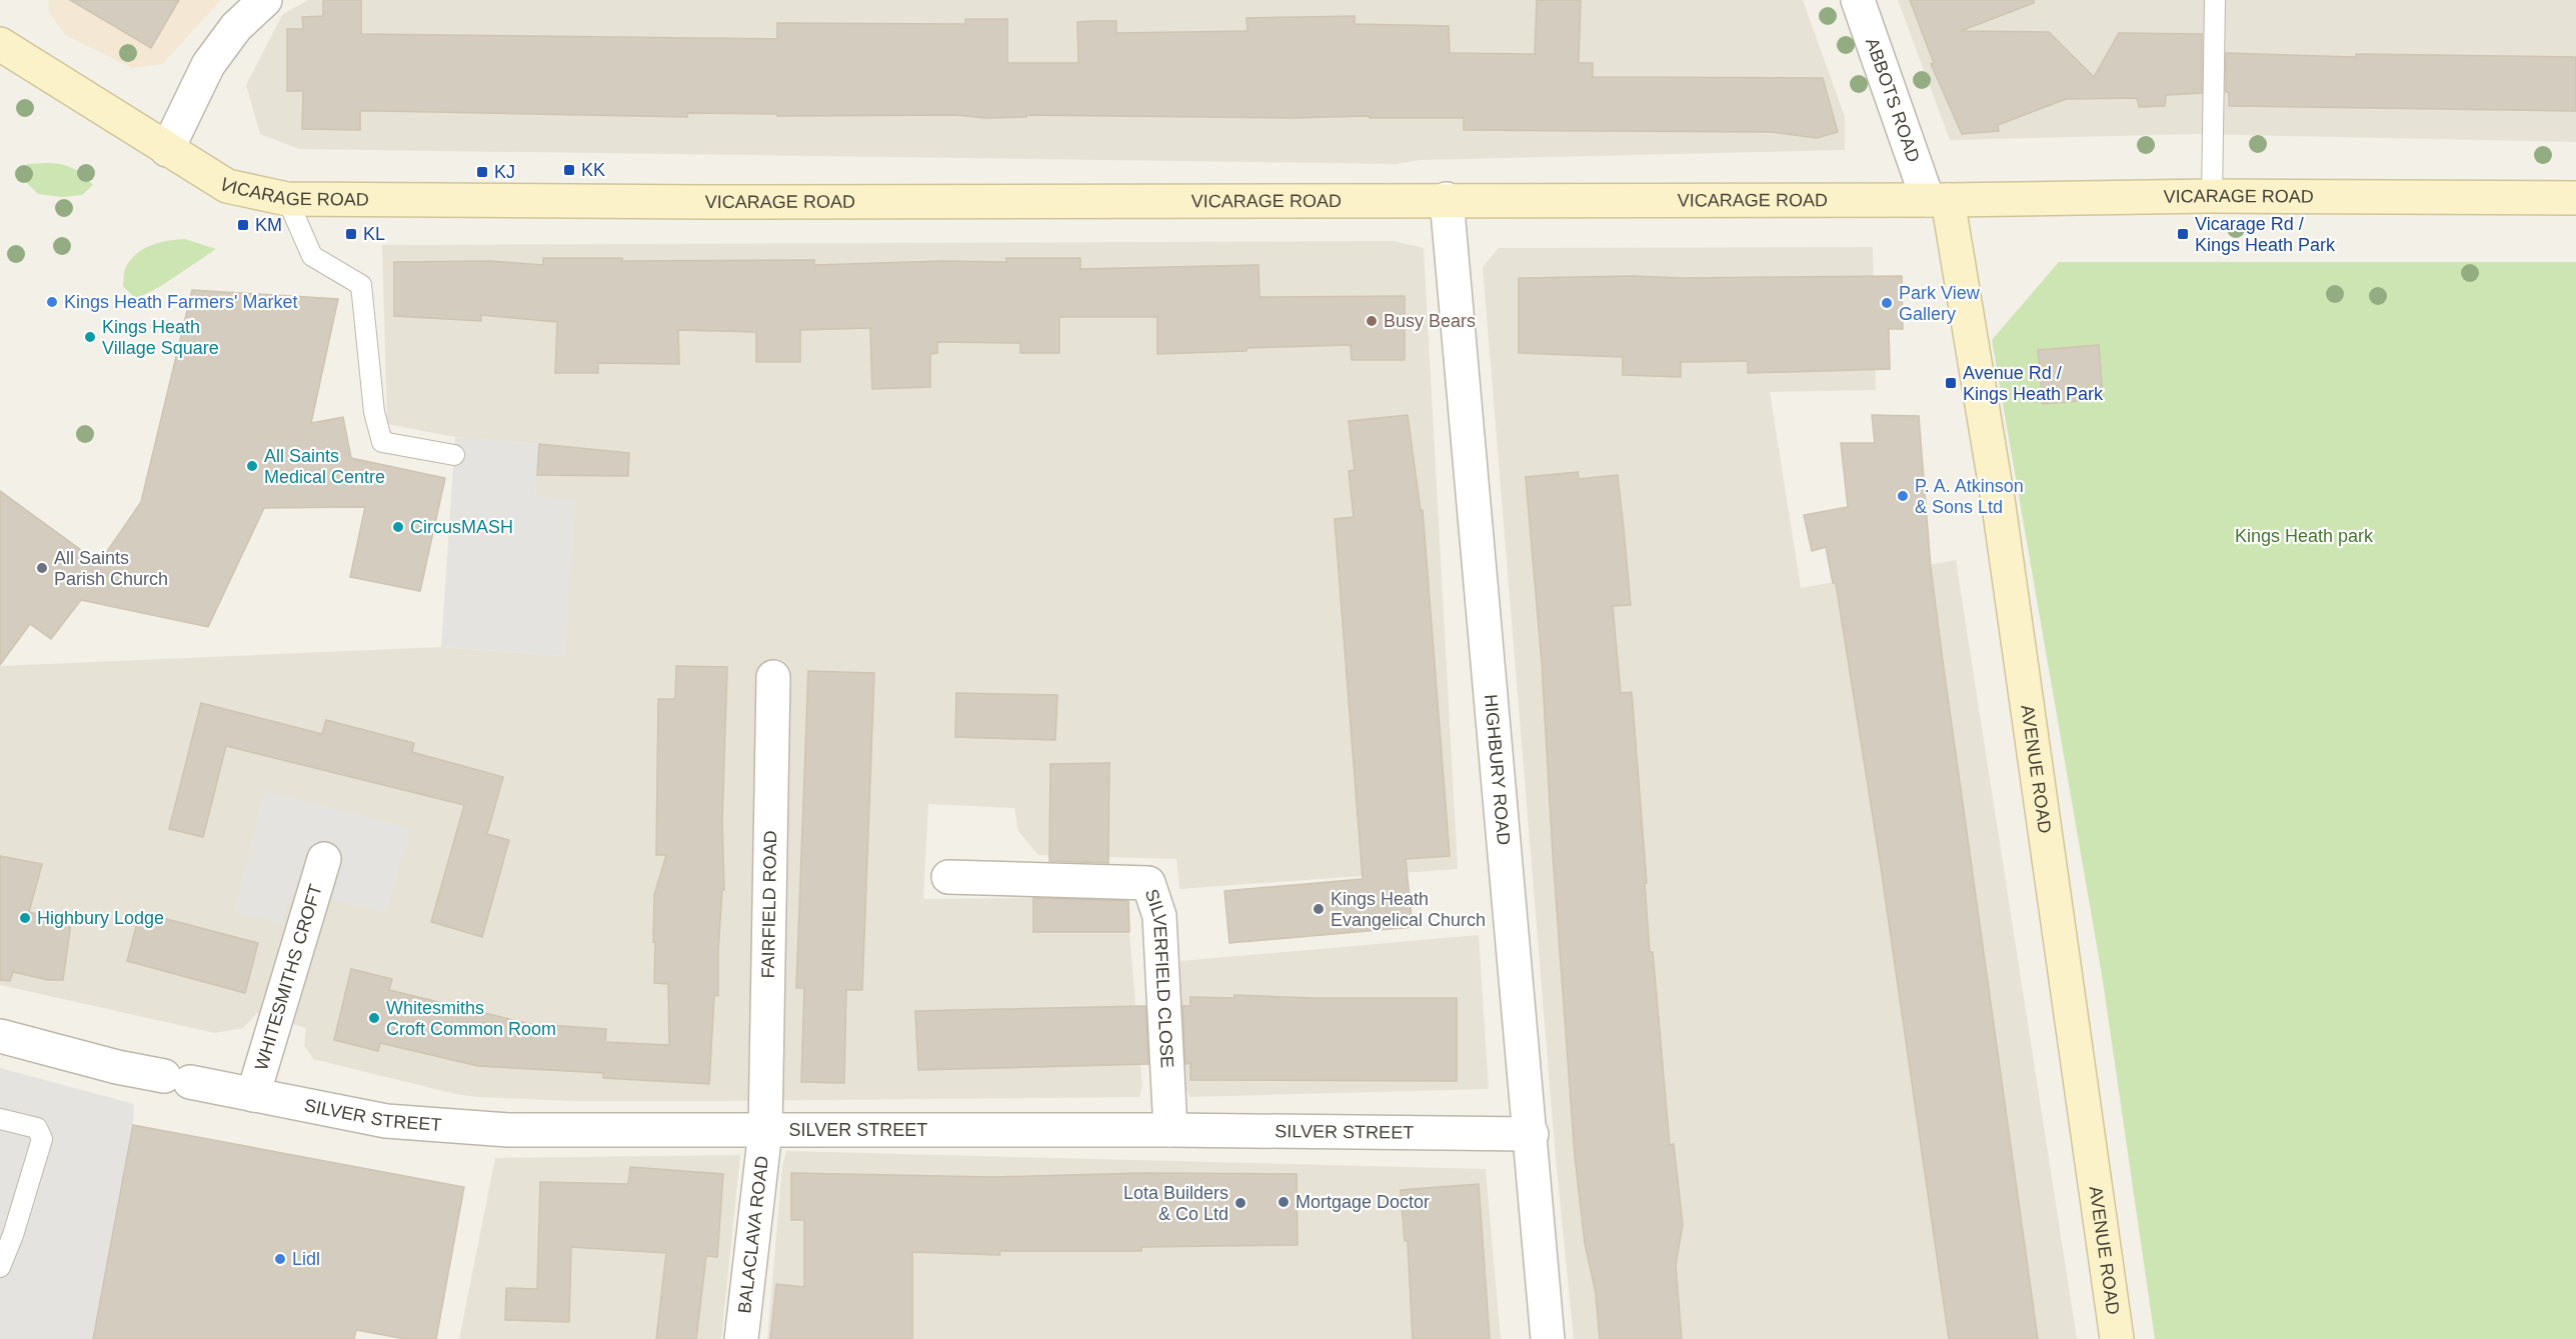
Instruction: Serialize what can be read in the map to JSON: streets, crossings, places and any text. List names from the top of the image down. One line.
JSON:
{"streets":{"main road":["VICARAGE ROAD","AVENUE ROAD"],"street":["ABBOTS ROAD","HIGHBURY ROAD","FAIRFIELD ROAD","WHITESMITHS CROFT","SILVERFIELD CLOSE","SILVER STREET","BALACLAVA ROAD"]},"crossings":[["ABBOTS ROAD","VICARAGE ROAD"],["ABBOTS ROAD","AVENUE ROAD"],["VICARAGE ROAD","HIGHBURY ROAD"],["VICARAGE ROAD","AVENUE ROAD"],["HIGHBURY ROAD","SILVER STREET"],["FAIRFIELD ROAD","SILVER STREET"],["FAIRFIELD ROAD","BALACLAVA ROAD"],["WHITESMITHS CROFT","SILVER STREET"],["SILVERFIELD CLOSE","SILVER STREET"],["SILVER STREET","BALACLAVA ROAD"]],"parks":["Kings Heath park"],"places":{"transit":["KK","KJ","KM","KL","Vicarage Rd / Kings Heath Park","Avenue Rd / Kings Heath Park"],"other":["Kings Heath Farmers' Market","Park View Gallery","Busy Bears","Kings Heath Village Square","All Saints Medical Centre","P. A. Atkinson & Sons Ltd","CircusMASH","All Saints Parish Church","Kings Heath Evangelical Church","Highbury Lodge","Whitesmiths Croft Common Room","Mortgage Doctor","Lota Builders & Co Ltd","Lidl"]}}
